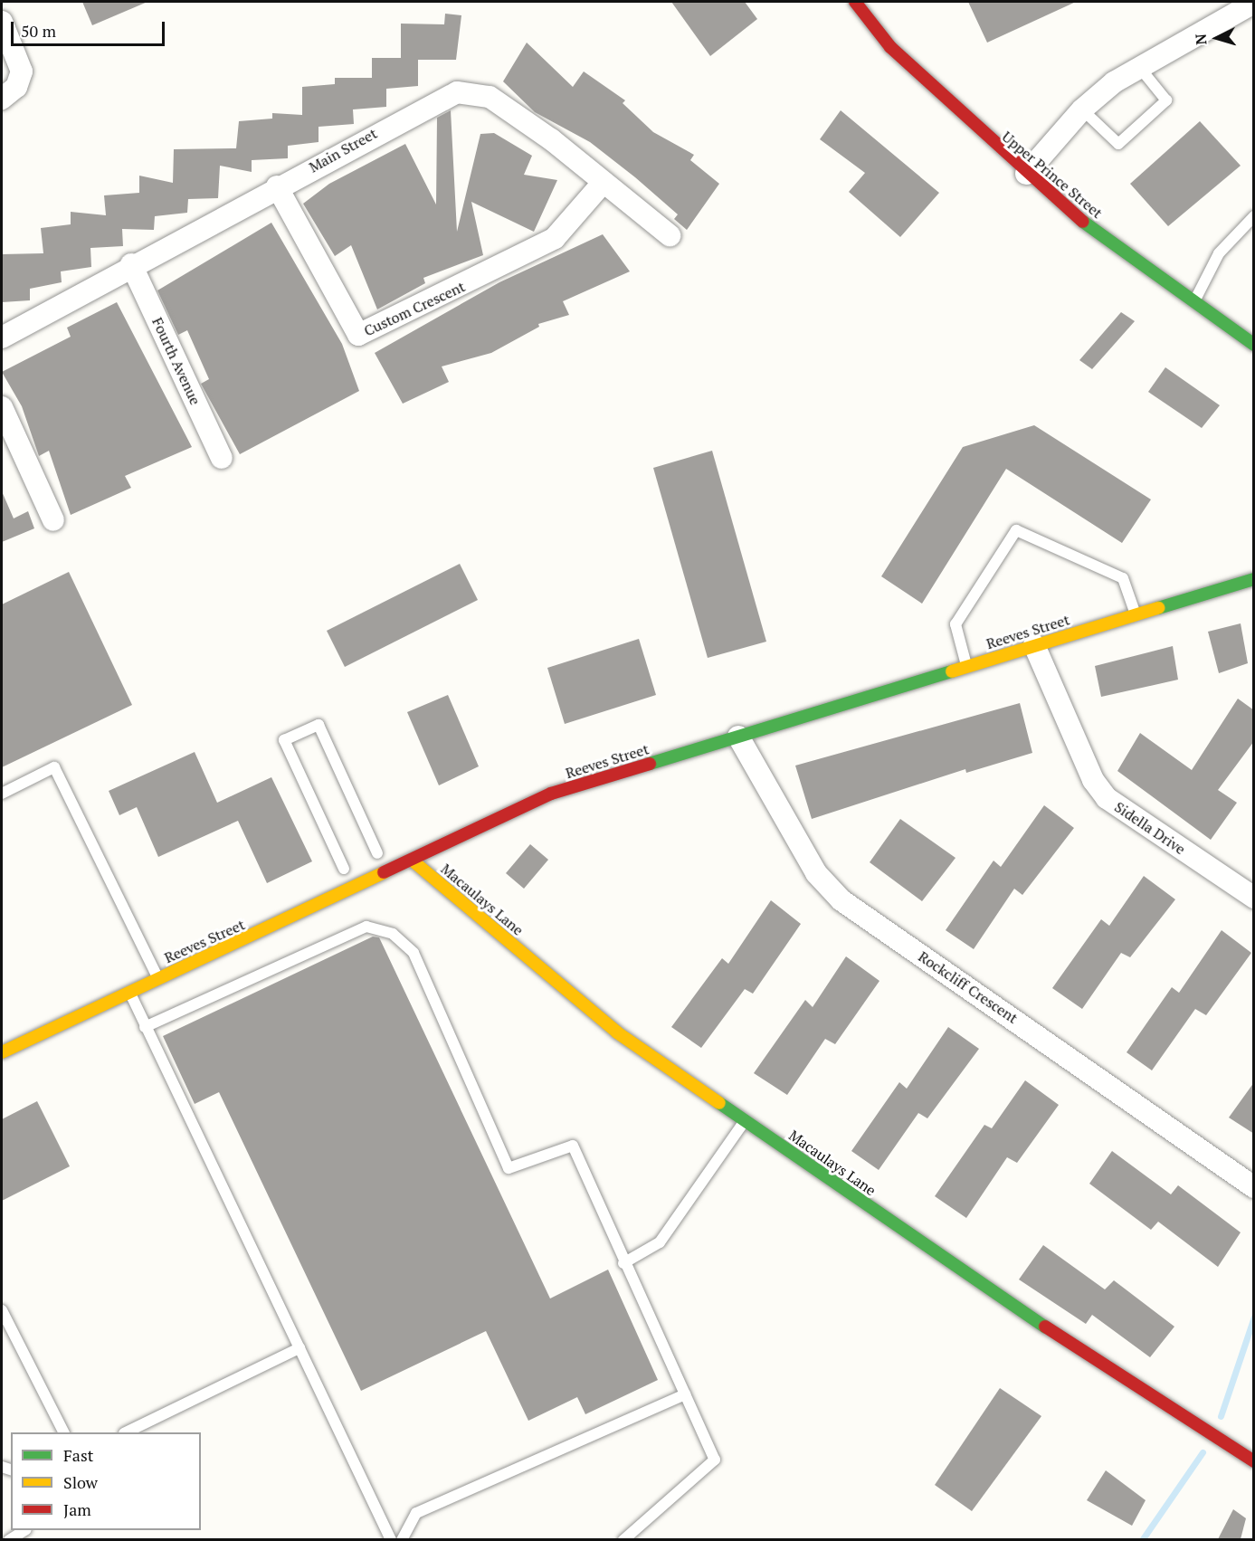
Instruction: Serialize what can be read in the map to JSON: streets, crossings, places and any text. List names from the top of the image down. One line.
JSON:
{"streets":{"street":["Main Street","Upper Prince Street","Custom Crescent","Fourth Avenue","Reeves Street","Sidella Drive","Macaulays Lane","Rockcliff Crescent"]},"crossings":[["Main Street","Custom Crescent"],["Main Street","Fourth Avenue"],["Reeves Street","Sidella Drive"],["Reeves Street","Macaulays Lane"],["Reeves Street","Rockcliff Crescent"]],"legend":["Fast","Slow","Jam"],"scale_bar":"50 m","north":"left"}
